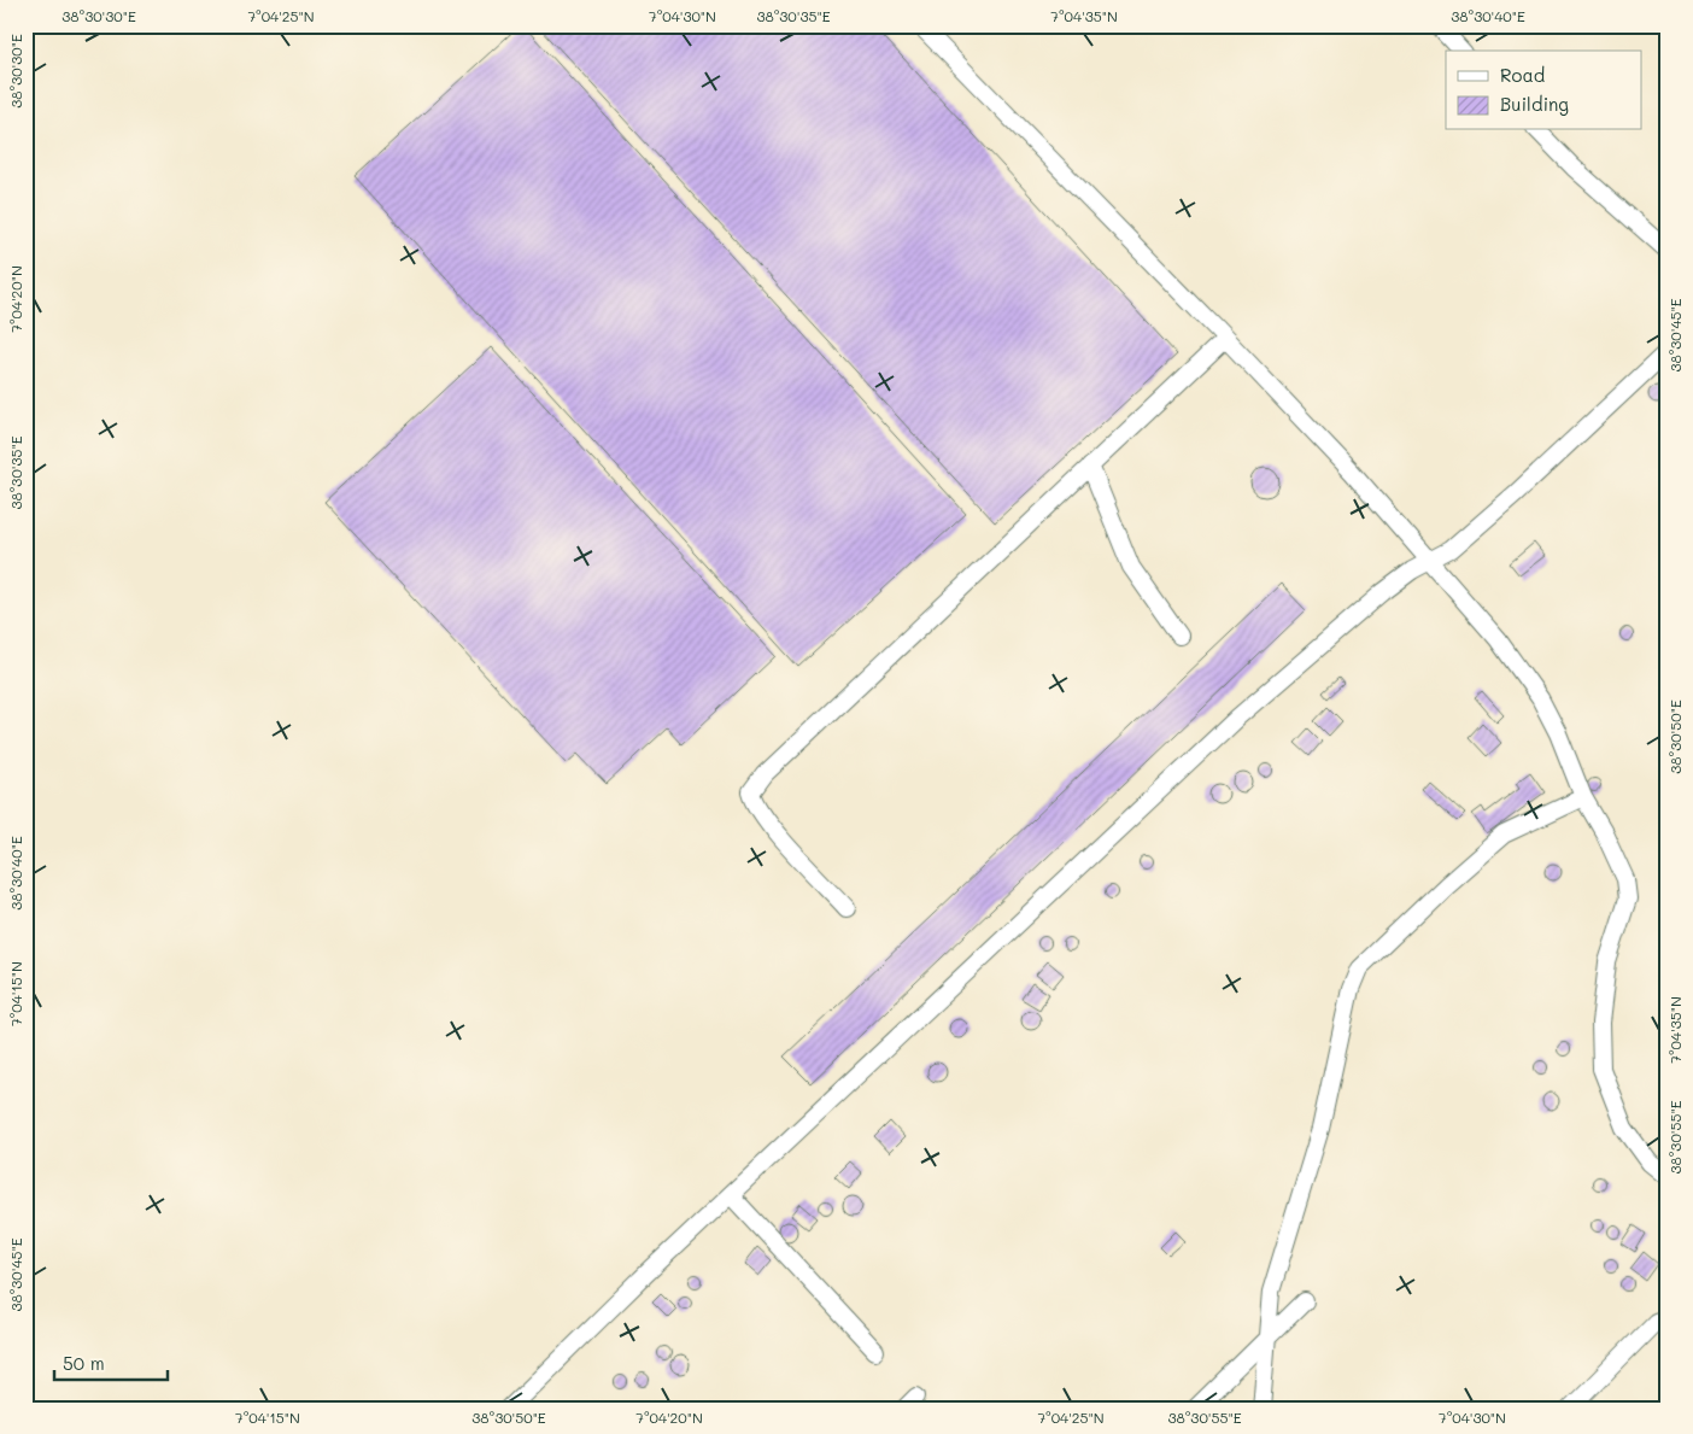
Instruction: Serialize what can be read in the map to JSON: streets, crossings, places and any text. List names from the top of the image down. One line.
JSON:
{"legend":["Road","Building"],"scale_bar":"50 m","coordinates":["38°30'30\"E","7°04'25\"N","7°04'30\"N","38°30'35\"E","7°04'35\"N","38°30'40\"E","7°04'20\"N","38°30'45\"E","38°30'50\"E","7°04'15\"N","38°30'55\"E"]}
